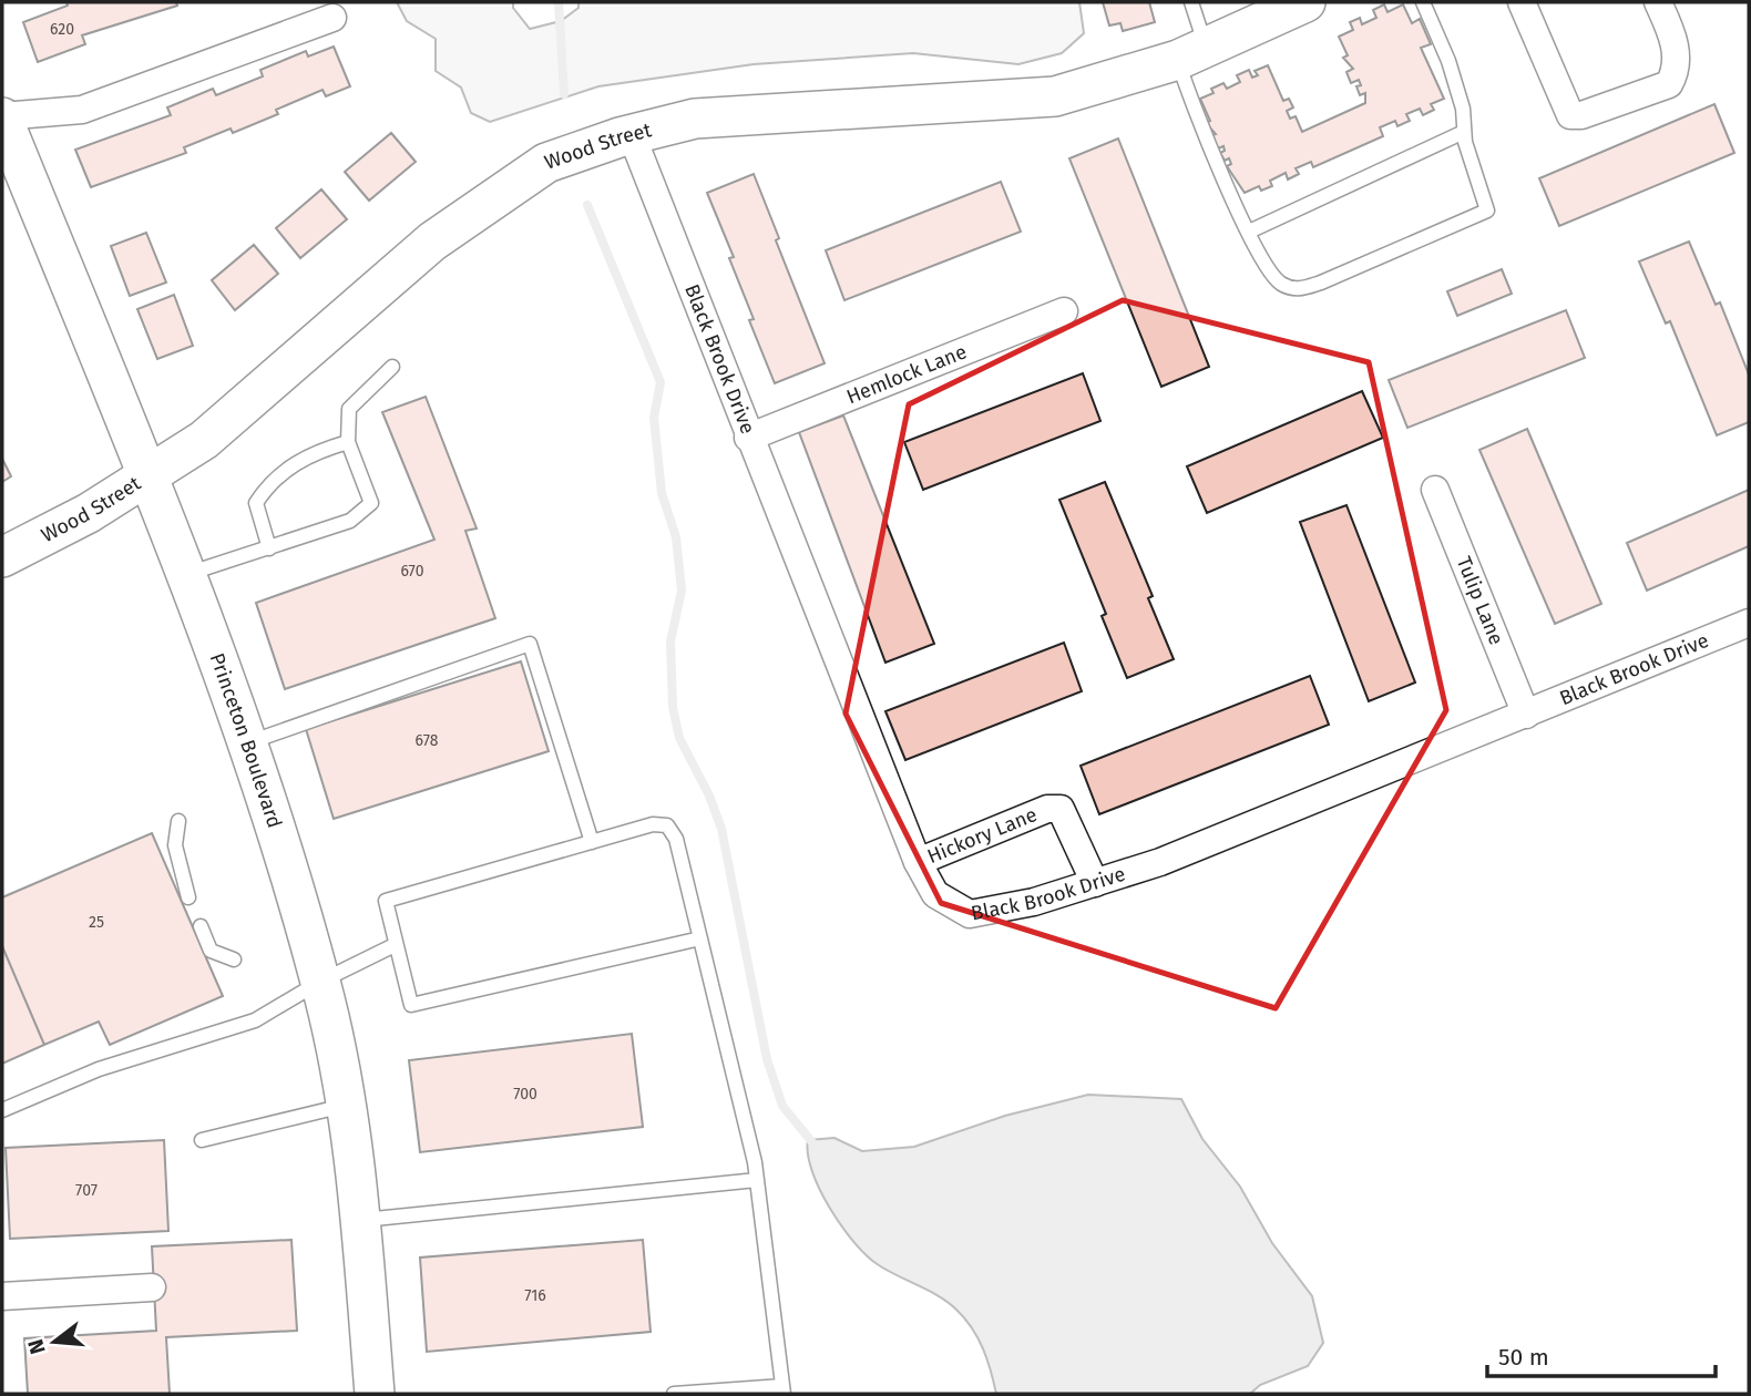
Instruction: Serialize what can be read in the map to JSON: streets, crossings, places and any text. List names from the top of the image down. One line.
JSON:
{"streets":{"main road":["Wood Street","Princeton Boulevard"],"street":["Black Brook Drive","Hemlock Lane","Tulip Lane","Hickory Lane"]},"crossings":[["Wood Street","Black Brook Drive"],["Wood Street","Princeton Boulevard"],["Black Brook Drive","Hemlock Lane"],["Black Brook Drive","Tulip Lane"],["Black Brook Drive","Hickory Lane"]],"house_numbers":["620","670","678","25","700","707","716"],"scale_bar":"50 m","north":"left"}
